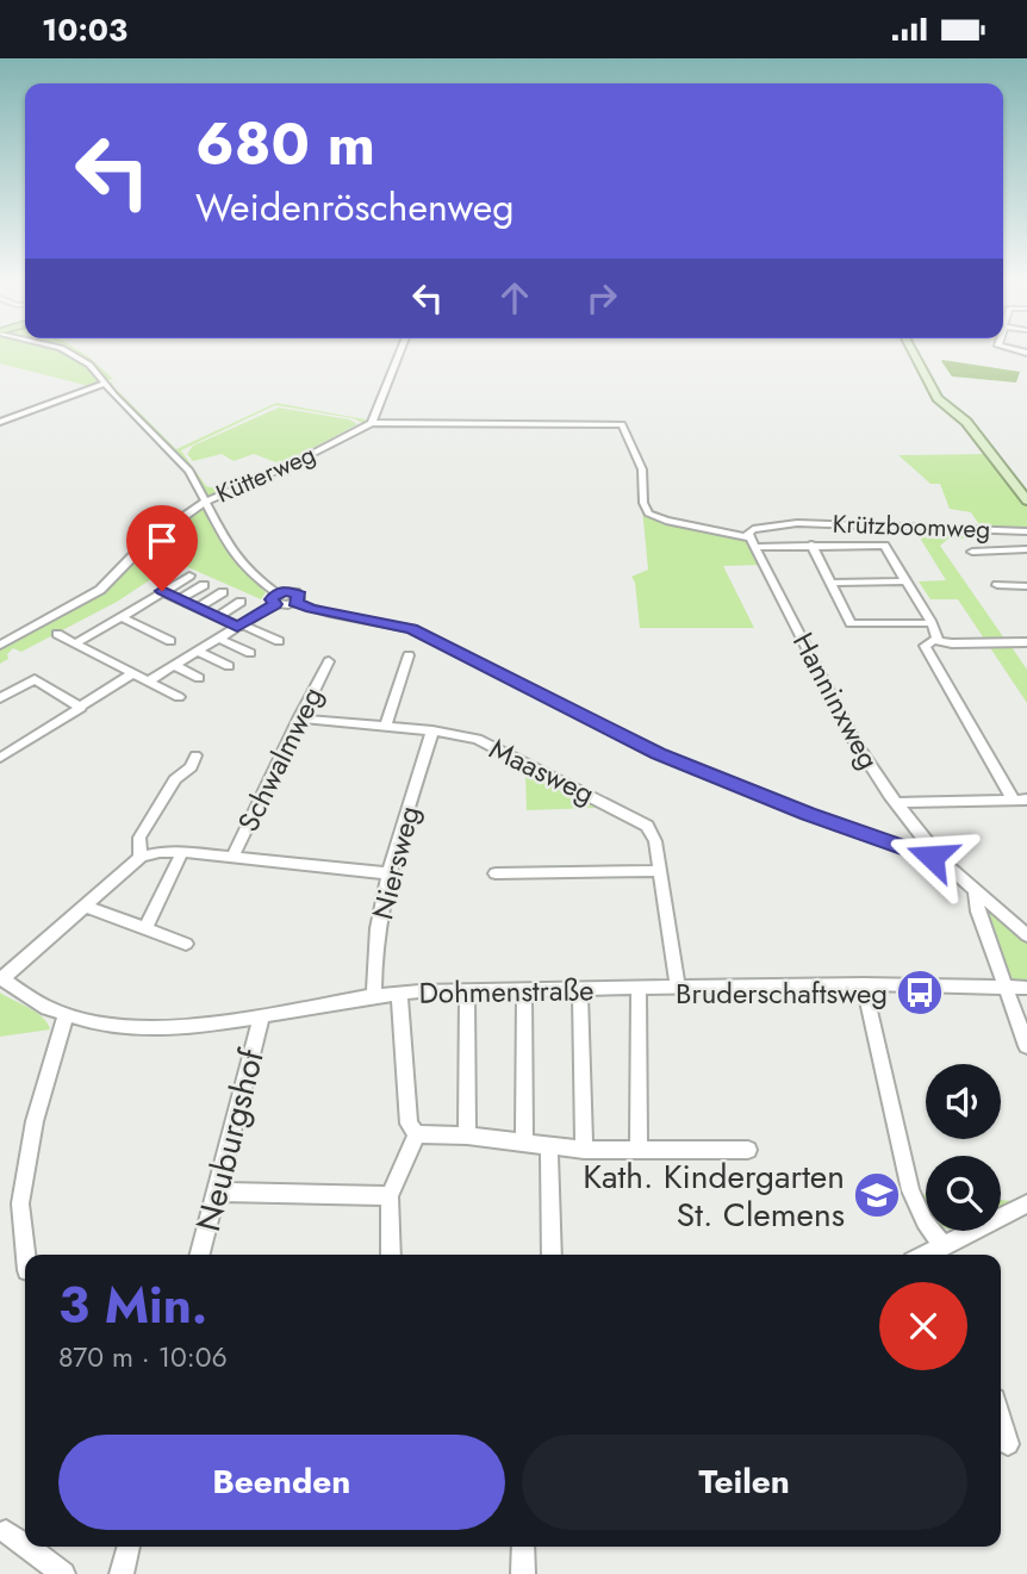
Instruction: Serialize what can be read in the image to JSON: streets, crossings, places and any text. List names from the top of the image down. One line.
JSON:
{"streets":{"street":["Kütterweg","Krützboomweg","Hanninxweg","Schwalmweg","Maasweg","Niersweg","Dohmenstraße","Neuburgshof"]},"crossings":[["Kütterweg","Krützboomweg"],["Kütterweg","Hanninxweg"],["Krützboomweg","Hanninxweg"],["Schwalmweg","Maasweg"],["Maasweg","Niersweg"],["Maasweg","Dohmenstraße"],["Niersweg","Dohmenstraße"],["Dohmenstraße","Neuburgshof"]],"places":{"bus stop":["Bruderschaftsweg"],"school or university":["Kath. Kindergarten St. Clemens"]},"page":{"status":"10:03","turn":["680 m","Weidenröschenweg"],"heading":["3 Min.","870 m · 10:06"],"buttons":["Beenden","Teilen"]}}
